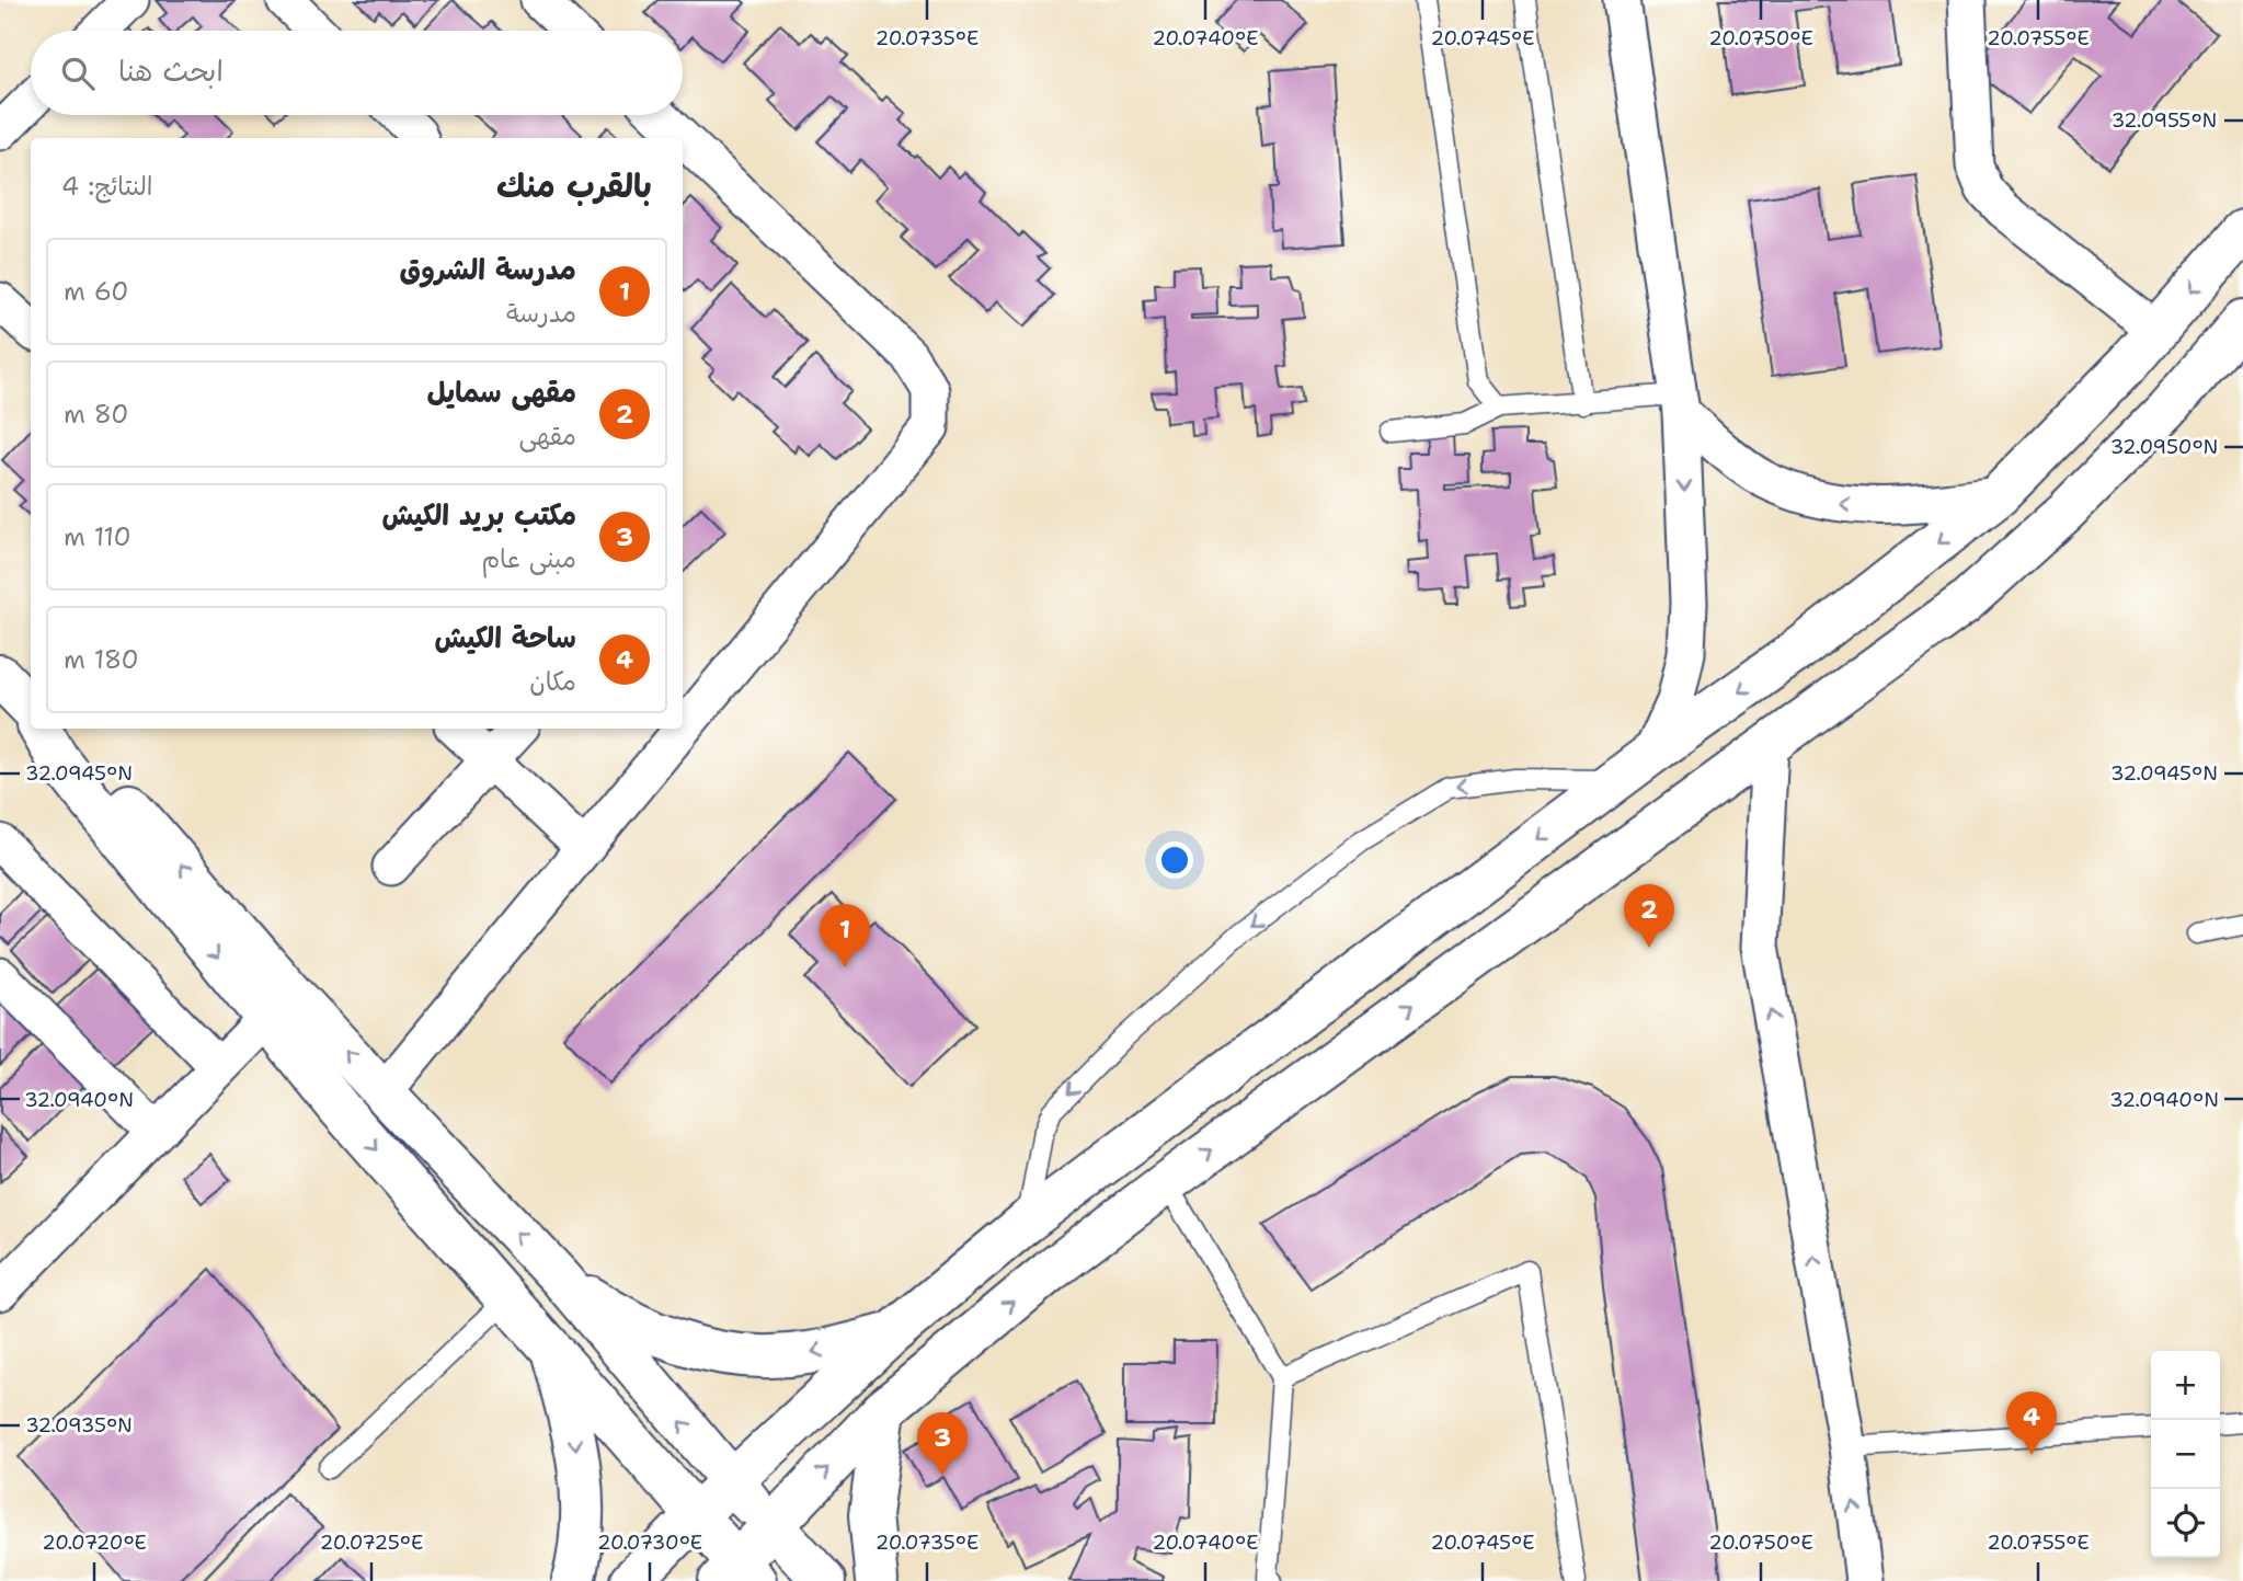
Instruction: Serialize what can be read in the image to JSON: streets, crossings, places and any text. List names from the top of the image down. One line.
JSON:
{"page":{"search":"ابحث هنا","heading":["بالقرب منك","النتائج: 4"],"list":[{"mark":"1","name":"مدرسة الشروق","note":"مدرسة","value":"60 m"},{"mark":"2","name":"مقهى سمايل","note":"مقهى","value":"80 m"},{"mark":"3","name":"مكتب بريد الكيش","note":"مبنى عام","value":"110 m"},{"mark":"4","name":"ساحة الكيش","note":"مكان","value":"180 m"}],"pins":["2","1","4","3"],"map_buttons":["+","−"]},"coordinates":["20.0735°E","20.0740°E","20.0745°E","20.0750°E","20.0755°E","32.0955°N","32.0950°N","32.0945°N","32.0940°N","32.0935°N","20.0720°E","20.0725°E","20.0730°E"]}
